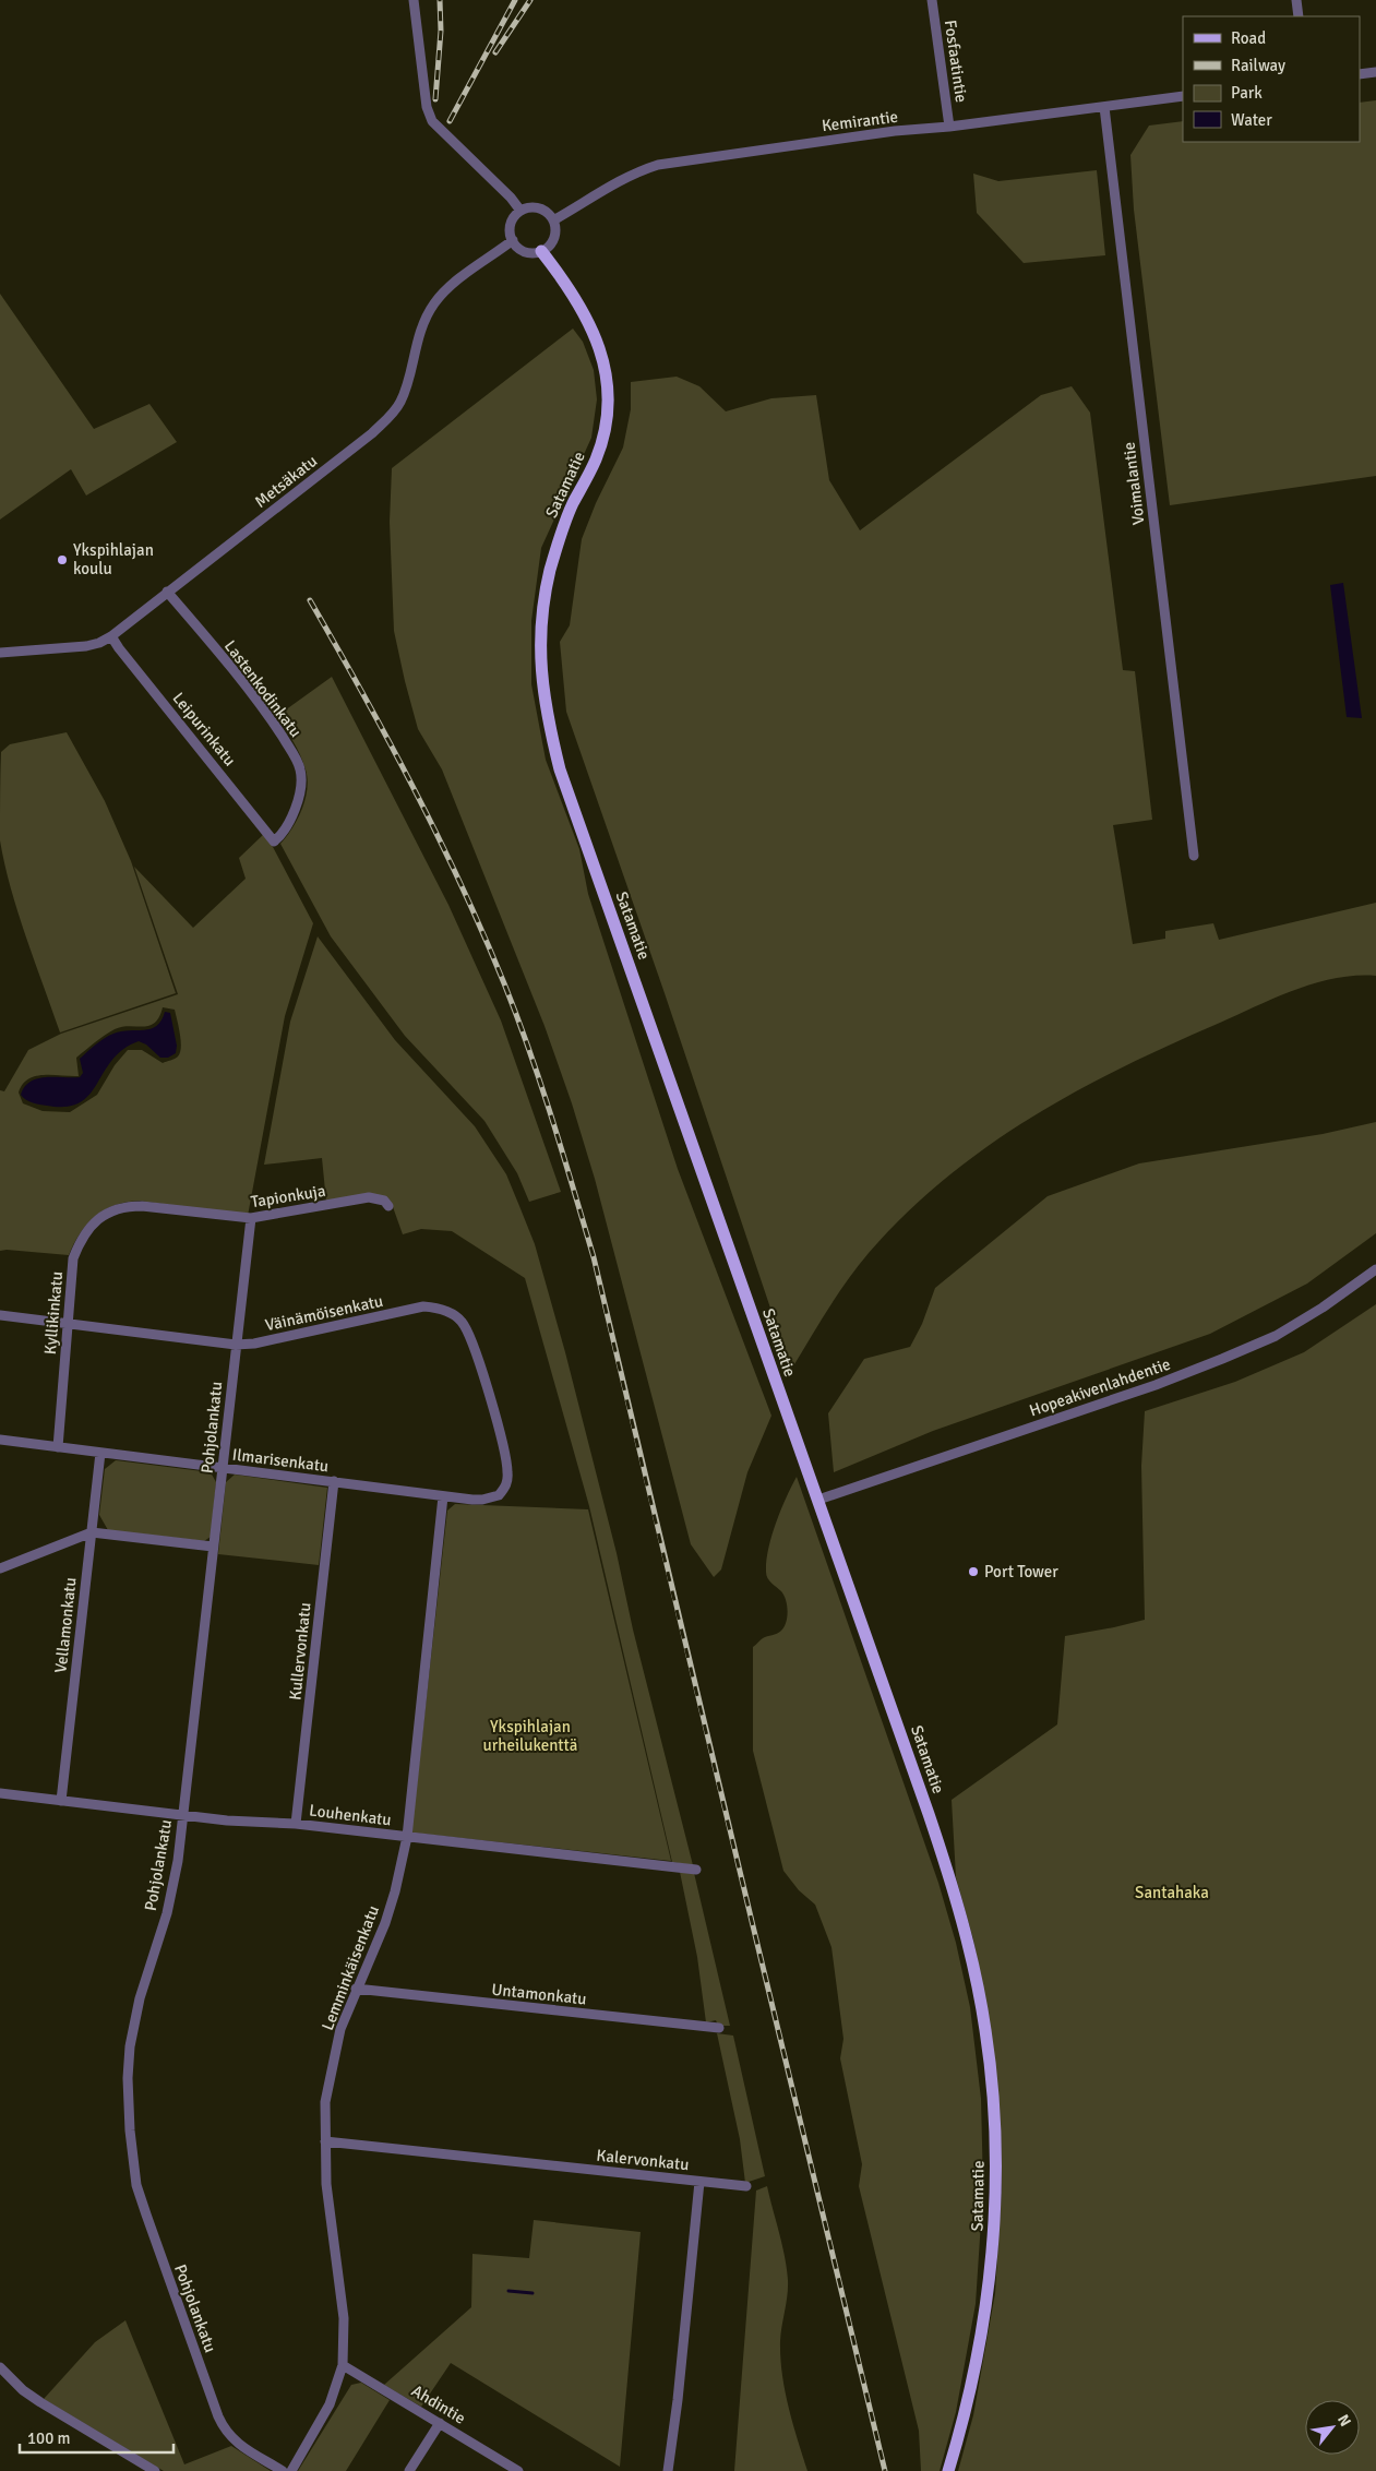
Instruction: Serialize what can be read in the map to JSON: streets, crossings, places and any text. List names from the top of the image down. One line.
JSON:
{"streets":{"main road":["Satamatie"],"street":["Fosfaatintie","Kemirantie","Metsäkatu","Voimalantie","Lastenkodinkatu","Leipurinkatu","Tapionkuja","Kyllikinkatu","Väinämöisenkatu","Hopeakivenlahdentie","Pohjolankatu","Ilmarisenkatu","Vellamonkatu","Kullervonkatu","Louhenkatu","Lemminkäisenkatu","Untamonkatu","Kalervonkatu","Ahdintie"]},"crossings":[["Fosfaatintie","Kemirantie"],["Kemirantie","Metsäkatu"],["Kemirantie","Voimalantie"],["Kemirantie","Satamatie"],["Metsäkatu","Satamatie"],["Metsäkatu","Lastenkodinkatu"],["Metsäkatu","Leipurinkatu"],["Satamatie","Hopeakivenlahdentie"],["Lastenkodinkatu","Leipurinkatu"],["Tapionkuja","Kyllikinkatu"],["Tapionkuja","Pohjolankatu"],["Kyllikinkatu","Väinämöisenkatu"],["Kyllikinkatu","Ilmarisenkatu"],["Väinämöisenkatu","Pohjolankatu"],["Väinämöisenkatu","Ilmarisenkatu"],["Pohjolankatu","Ilmarisenkatu"],["Pohjolankatu","Louhenkatu"],["Ilmarisenkatu","Vellamonkatu"],["Ilmarisenkatu","Kullervonkatu"],["Ilmarisenkatu","Lemminkäisenkatu"],["Vellamonkatu","Louhenkatu"],["Kullervonkatu","Louhenkatu"],["Louhenkatu","Lemminkäisenkatu"],["Lemminkäisenkatu","Untamonkatu"],["Lemminkäisenkatu","Kalervonkatu"],["Lemminkäisenkatu","Ahdintie"]],"parks":["Ykspihlajan urheilukenttä","Santahaka"],"places":["Ykspihlajan koulu","Port Tower"],"legend":["Road","Railway","Park","Water"],"scale_bar":"100 m","north":"top right"}
